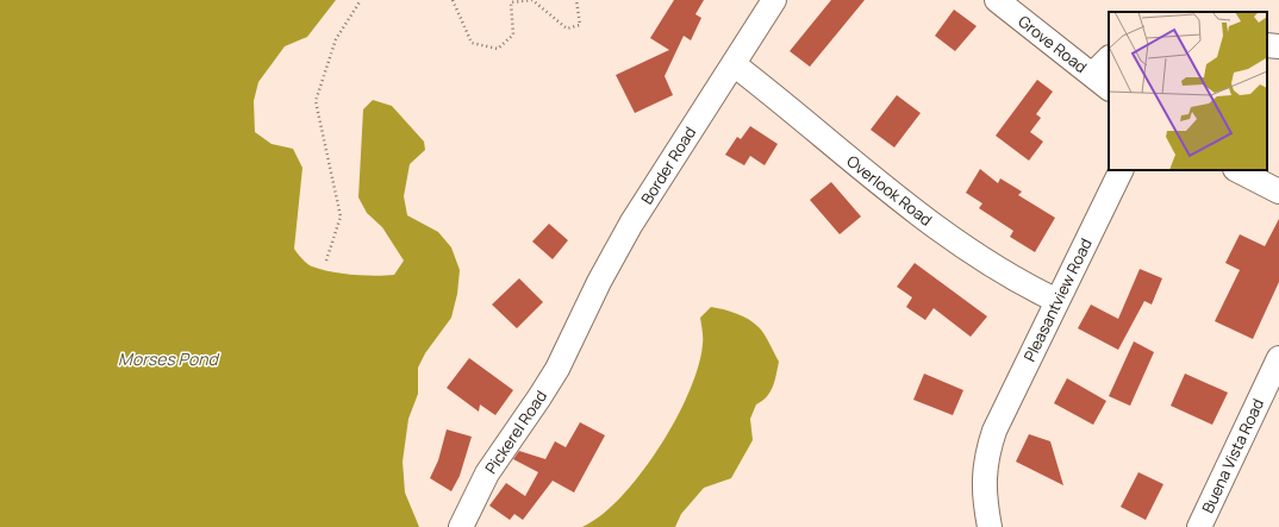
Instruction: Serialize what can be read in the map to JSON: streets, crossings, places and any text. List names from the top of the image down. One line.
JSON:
{"streets":{"street":["Grove Road","Border Road","Overlook Road","Pleasantview Road","Pickerel Road","Buena Vista Road"]},"crossings":[["Border Road","Overlook Road"],["Border Road","Pickerel Road"],["Overlook Road","Pleasantview Road"]],"water":["Morses Pond"]}
